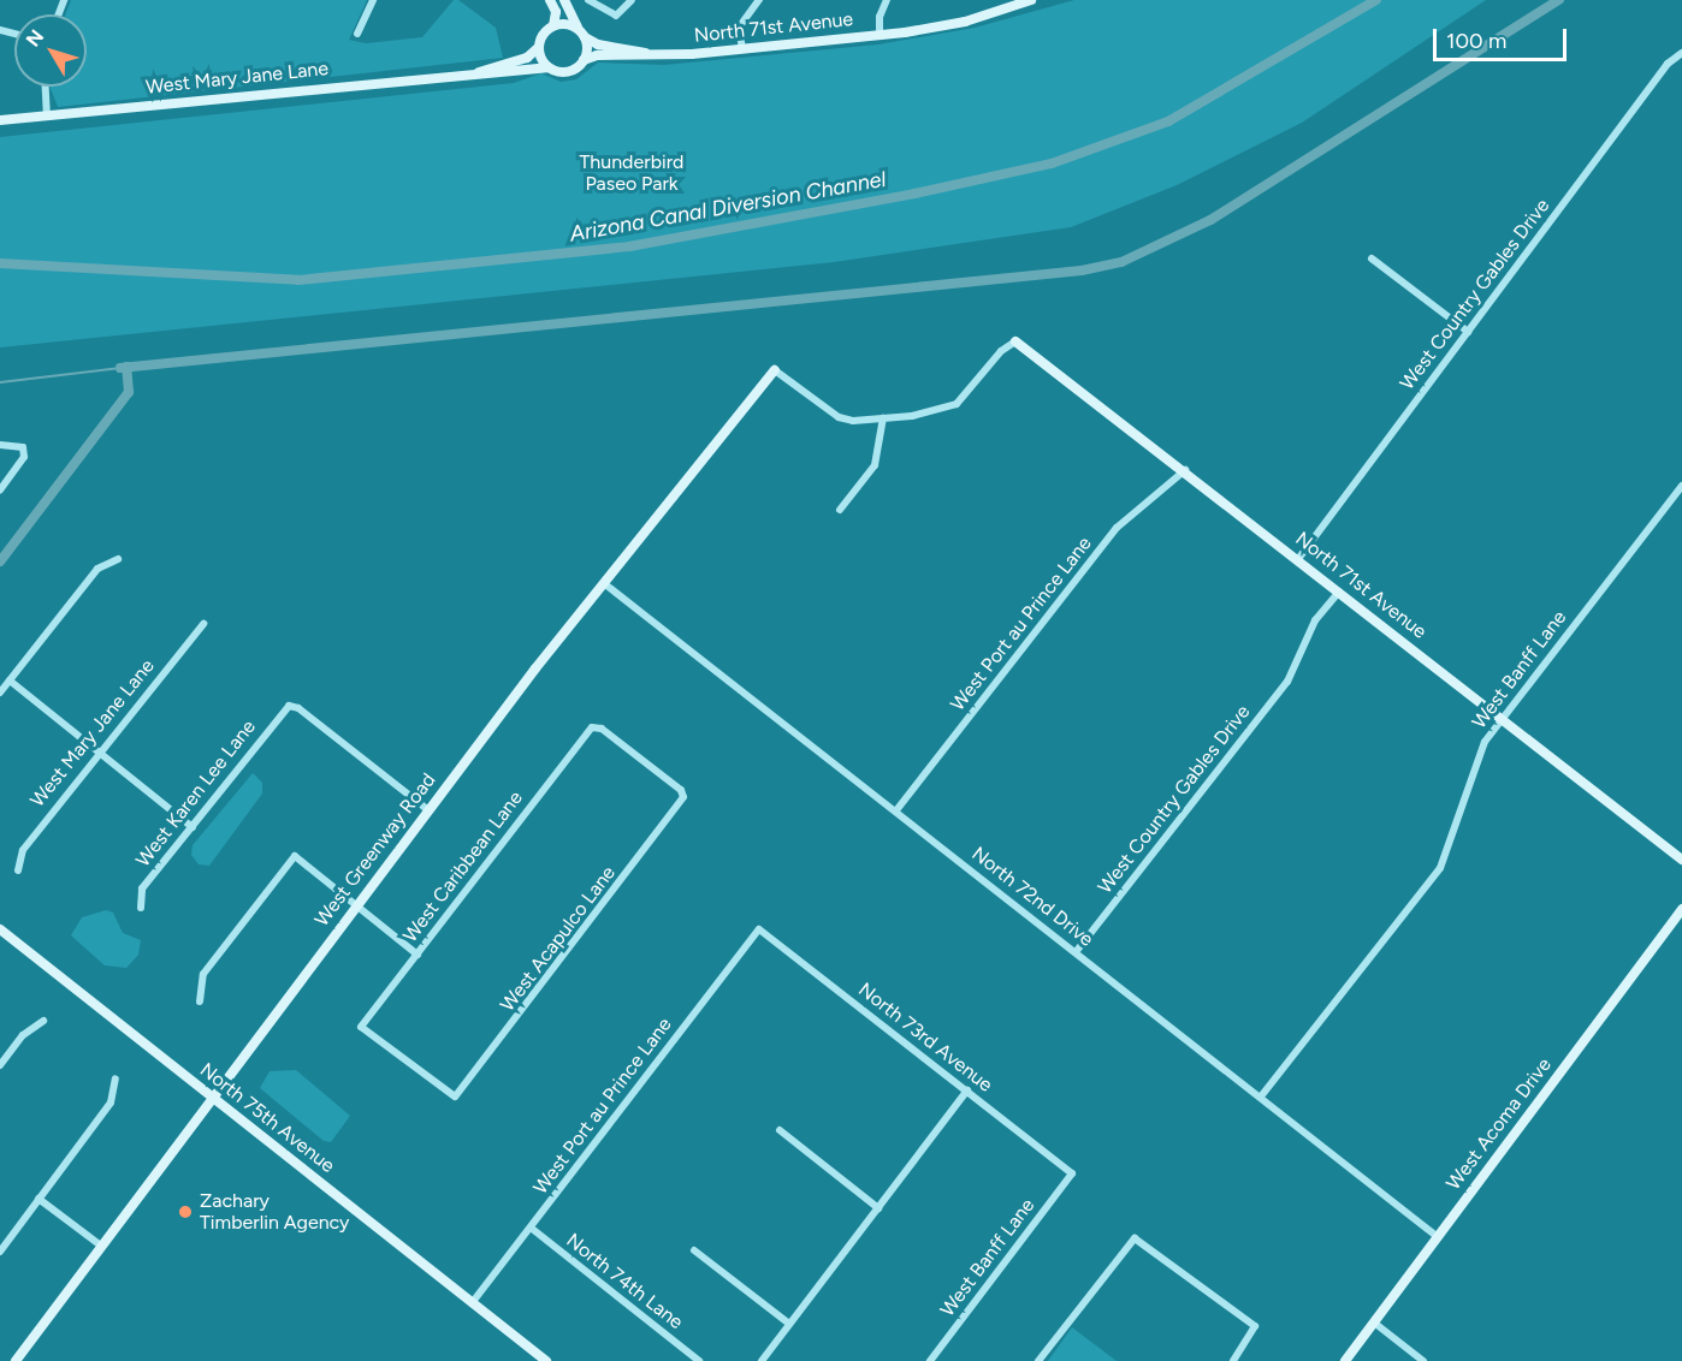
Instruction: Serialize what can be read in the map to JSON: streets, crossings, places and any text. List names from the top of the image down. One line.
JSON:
{"streets":{"street":["North 71st Avenue","West Mary Jane Lane","West Country Gables Drive","West Port au Prince Lane","West Banff Lane","West Karen Lee Lane","West Greenway Road","West Caribbean Lane","North 72nd Drive","West Acapulco Lane","North 73rd Avenue","North 75th Avenue","West Acoma Drive","North 74th Lane"]},"crossings":[["North 71st Avenue","West Mary Jane Lane"],["North 71st Avenue","West Country Gables Drive"],["North 71st Avenue","West Port au Prince Lane"],["North 71st Avenue","West Banff Lane"],["West Country Gables Drive","North 72nd Drive"],["West Port au Prince Lane","North 72nd Drive"],["West Port au Prince Lane","North 73rd Avenue"],["West Port au Prince Lane","North 75th Avenue"],["West Port au Prince Lane","North 74th Lane"],["West Banff Lane","North 72nd Drive"],["West Banff Lane","North 73rd Avenue"],["West Karen Lee Lane","West Greenway Road"],["West Greenway Road","North 72nd Drive"],["West Greenway Road","North 75th Avenue"],["West Caribbean Lane","West Acapulco Lane"],["North 72nd Drive","West Acoma Drive"]],"water":["Arizona Canal Diversion Channel"],"parks":["Thunderbird Paseo Park"],"places":["Zachary Timberlin Agency"],"scale_bar":"100 m","north":"top left"}
